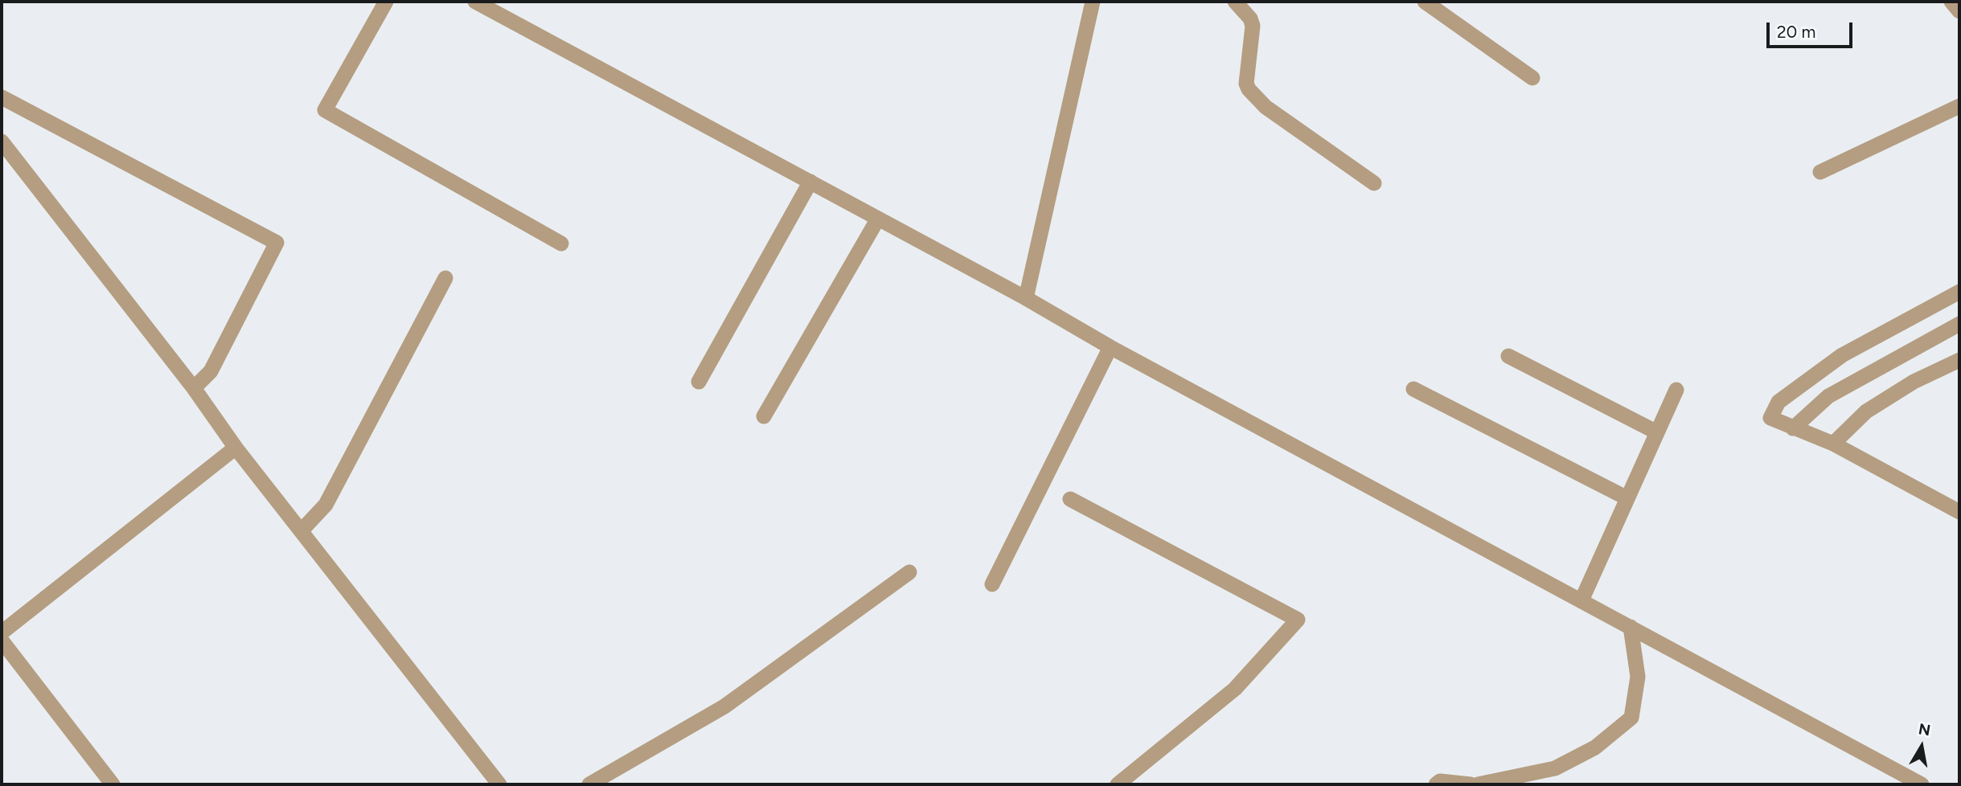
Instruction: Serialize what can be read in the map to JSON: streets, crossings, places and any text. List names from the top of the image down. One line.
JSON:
{"scale_bar":"20 m","north":"top"}
